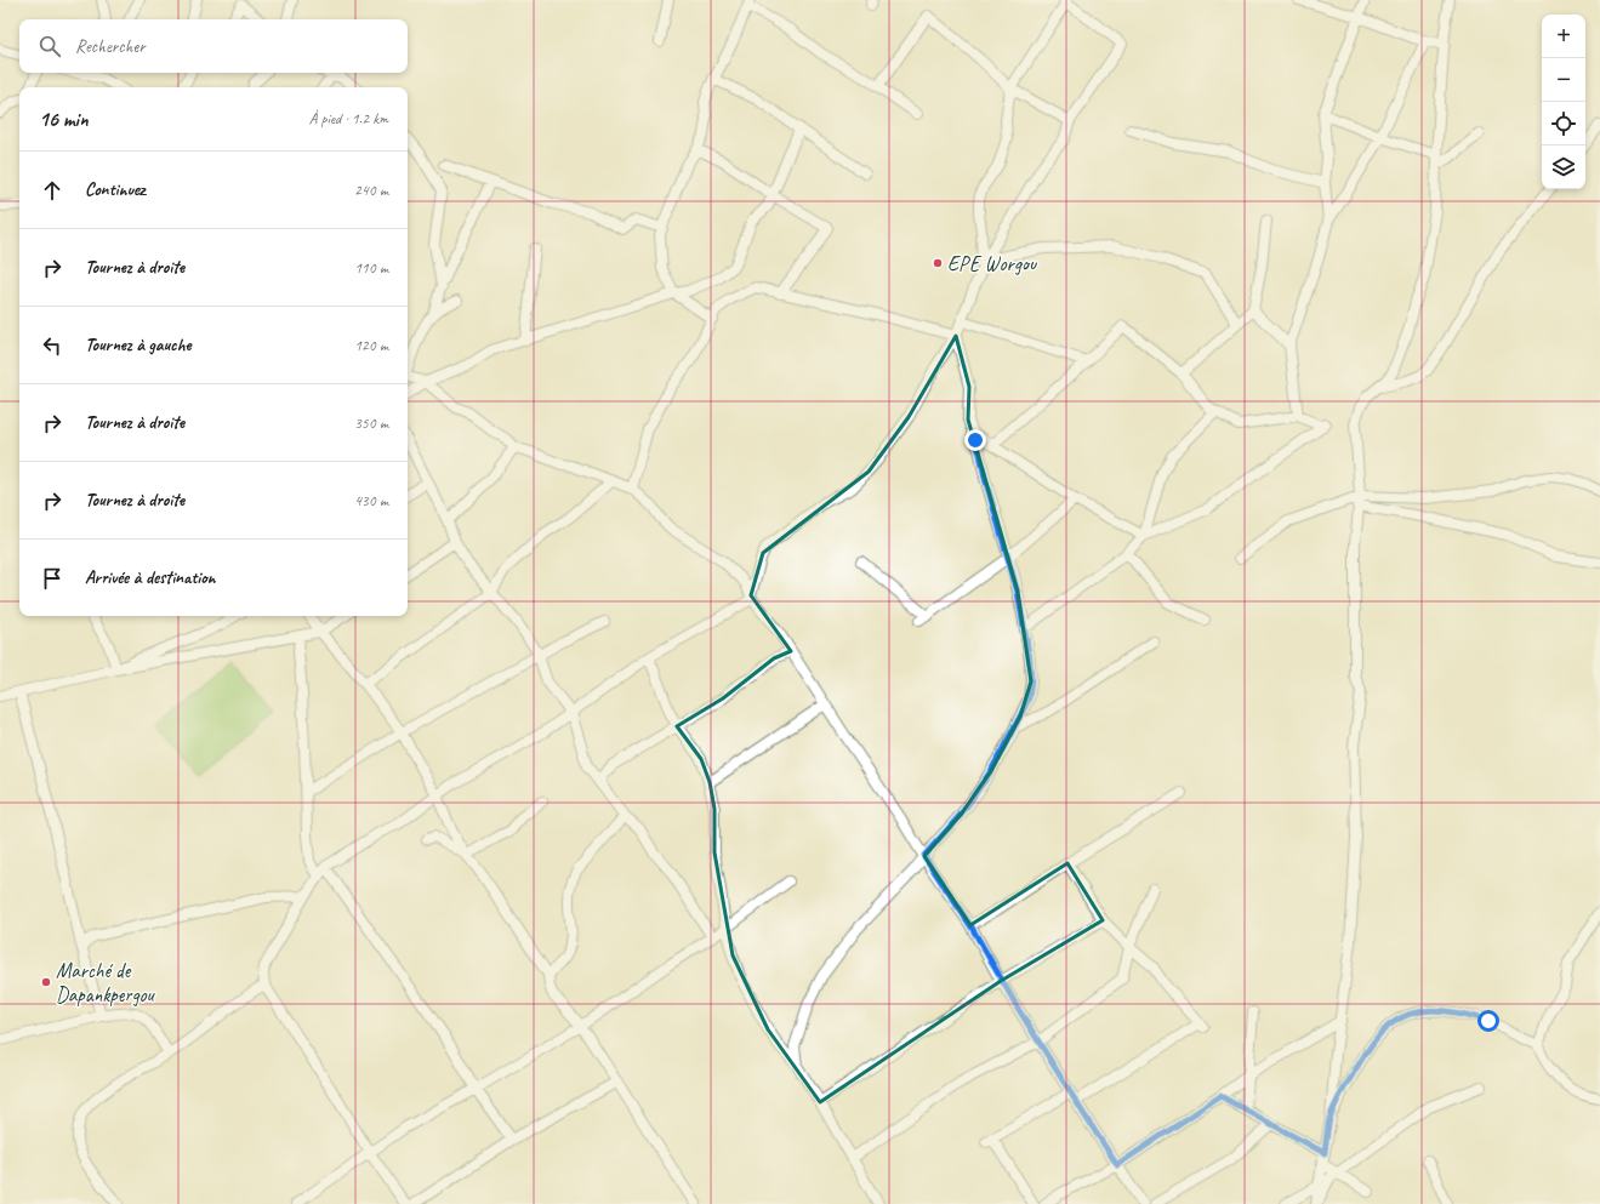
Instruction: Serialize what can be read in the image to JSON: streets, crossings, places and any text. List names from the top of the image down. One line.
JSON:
{"places":["EPE Worgou","Marché de Dapankpergou"],"page":{"map_buttons":["+","−"],"search":"Rechercher","heading":["16 min","À pied · 1.2 km"],"list":[["Continuez","240 m"],["Tournez à droite","110 m"],["Tournez à gauche","120 m"],["Tournez à droite","350 m"],["Tournez à droite","430 m"],"Arrivée à destination"]}}
